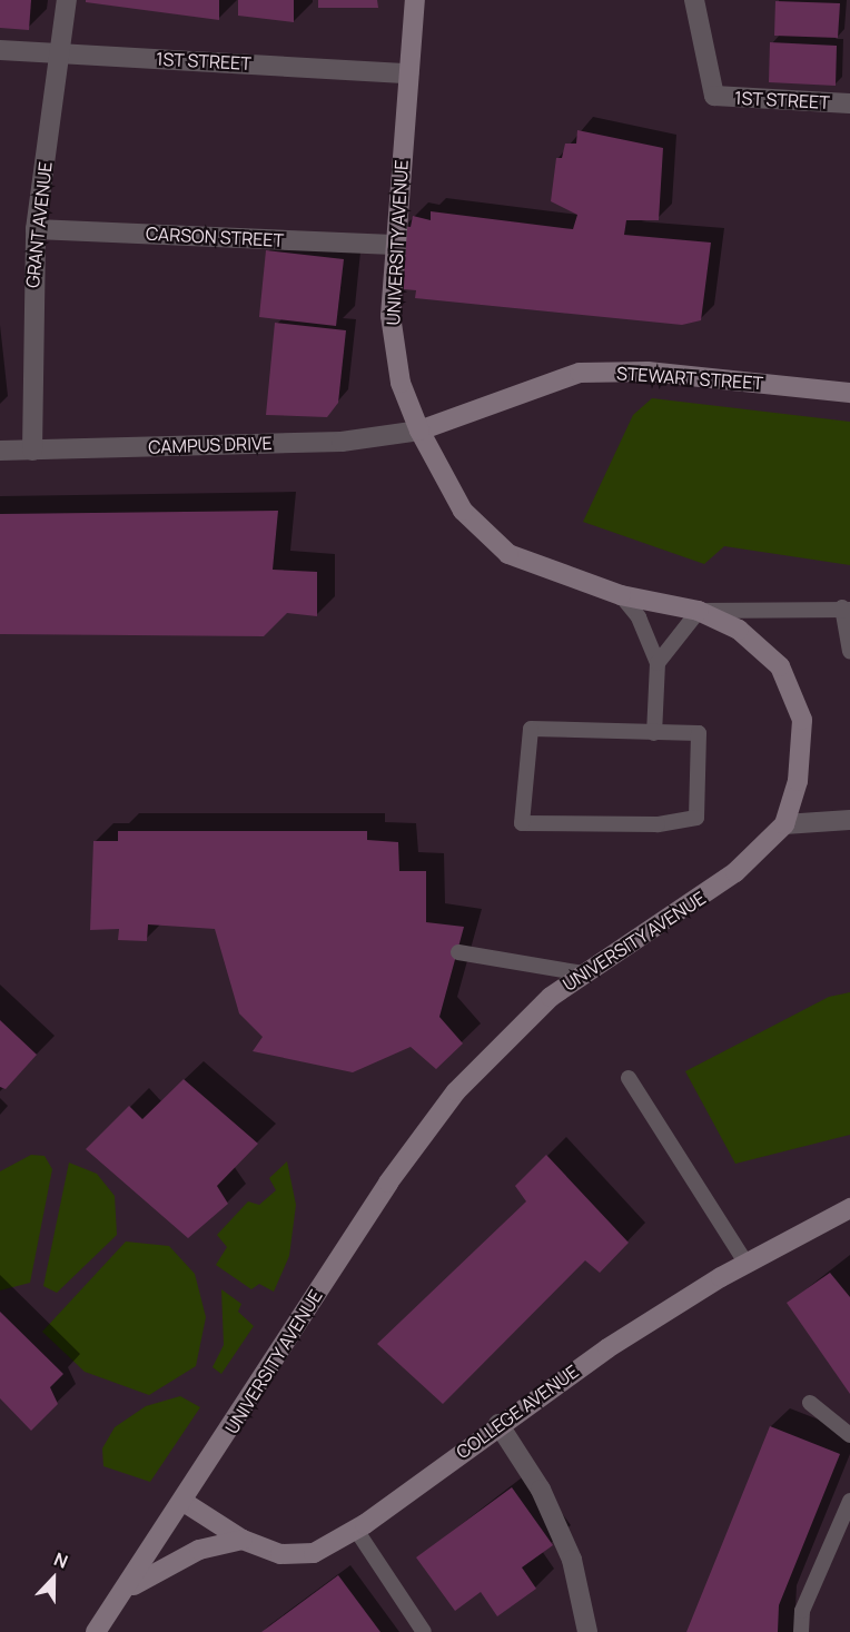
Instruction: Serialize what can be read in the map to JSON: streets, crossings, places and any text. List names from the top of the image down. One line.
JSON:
{"streets":{"street":["1ST STREET","GRANT AVENUE","CARSON STREET","UNIVERSITY AVENUE","STEWART STREET","CAMPUS DRIVE","COLLEGE AVENUE"]},"crossings":[["1ST STREET","GRANT AVENUE"],["1ST STREET","UNIVERSITY AVENUE"],["GRANT AVENUE","CARSON STREET"],["GRANT AVENUE","CAMPUS DRIVE"],["CARSON STREET","UNIVERSITY AVENUE"],["UNIVERSITY AVENUE","STEWART STREET"],["UNIVERSITY AVENUE","CAMPUS DRIVE"],["UNIVERSITY AVENUE","COLLEGE AVENUE"],["STEWART STREET","CAMPUS DRIVE"]],"north":"top"}
